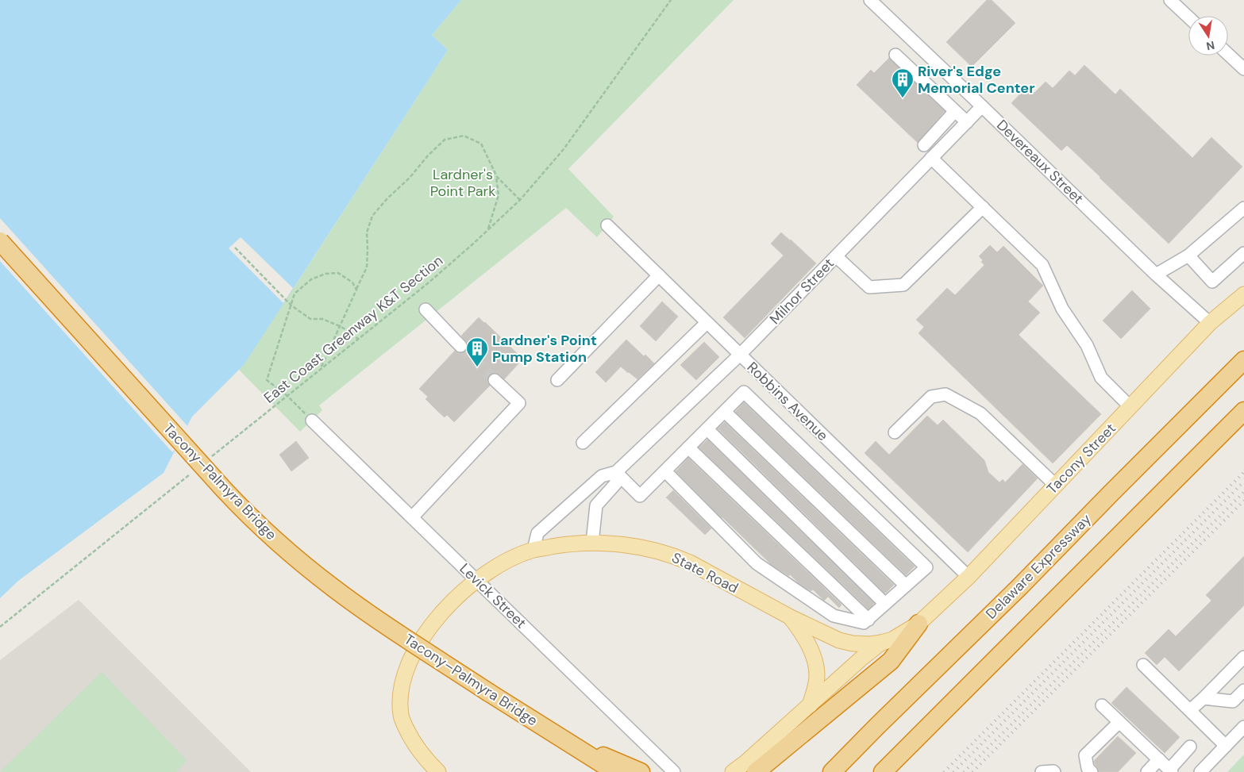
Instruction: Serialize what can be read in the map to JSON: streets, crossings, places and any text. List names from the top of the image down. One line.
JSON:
{"streets":{"highway":["Tacony–Palmyra Bridge","Delaware Expressway"],"main road":["Tacony Street","State Road"],"street":["Devereaux Street","Milnor Street","Robbins Avenue","Levick Street"],"path":["East Coast Greenway K&T Section"]},"crossings":[["Devereaux Street","Milnor Street"],["Devereaux Street","Tacony Street"],["Milnor Street","Robbins Avenue"],["Milnor Street","State Road"],["Robbins Avenue","Tacony Street"],["Tacony Street","State Road"],["State Road","Levick Street"]],"parks":["Lardner's Point Park"],"places":{"building":["River's Edge Memorial Center","Lardner's Point Pump Station"]},"north":"bottom"}
